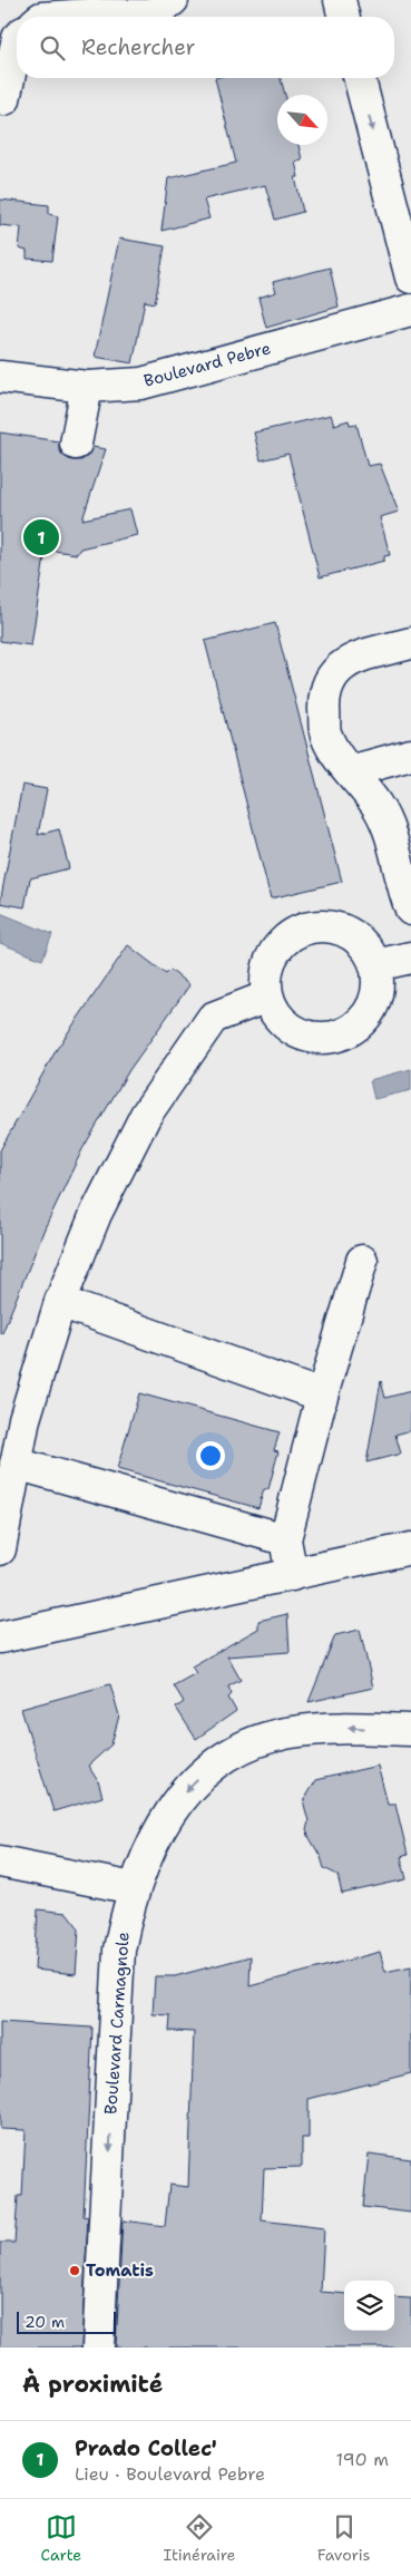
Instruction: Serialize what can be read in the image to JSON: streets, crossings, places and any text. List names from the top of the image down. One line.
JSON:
{"streets":{"street":["Boulevard Pebre","Boulevard Carmagnole"]},"one_way":["Boulevard Carmagnole"],"places":["Tomatis"],"scale_bar":"20 m","north":"bottom right","page":{"search":"Rechercher","pins":"1","scale":"20 m","heading":"À proximité","list":[{"mark":"1","name":"Prado Collec'","note":"Lieu · Boulevard Pebre","value":"190 m"}],"nav":["Carte","Itinéraire","Favoris"]}}
